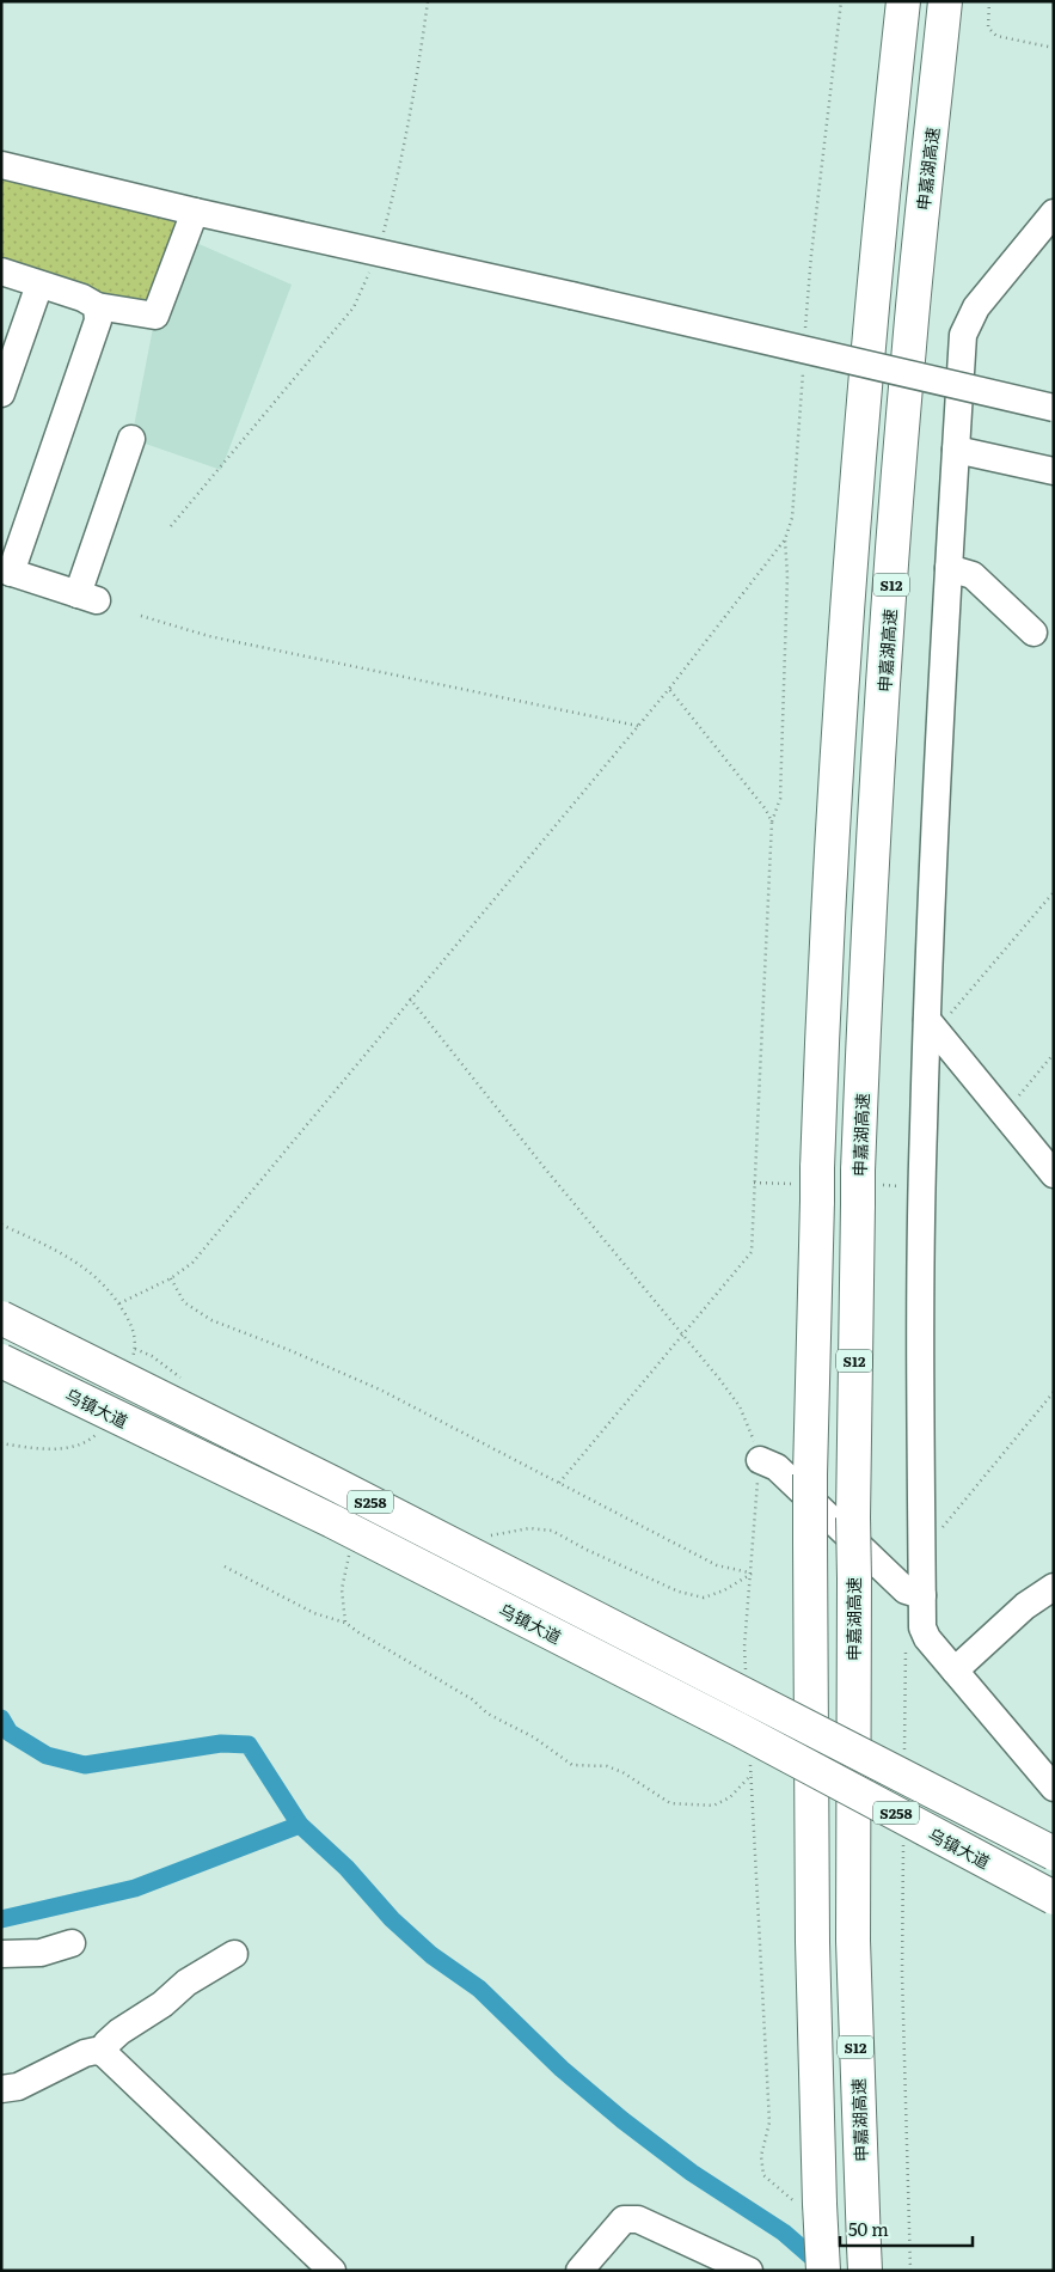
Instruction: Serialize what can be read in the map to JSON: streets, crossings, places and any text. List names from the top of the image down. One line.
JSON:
{"streets":{"main road":["申嘉湖高速","S12","乌镇大道","S258"]},"scale_bar":"50 m"}
